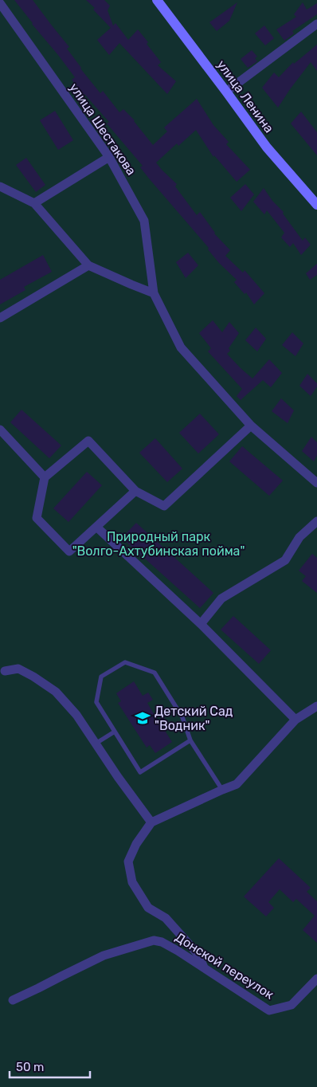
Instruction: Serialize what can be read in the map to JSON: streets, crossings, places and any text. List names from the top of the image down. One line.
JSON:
{"streets":{"street":["улица Ленина","улица Шестакова","Донской переулок"]},"parks":["Природный парк \"Волго-Ахтубинская пойма\""],"places":{"school or university":["Детский Сад \"Водник\""]},"scale_bar":"50 m"}
